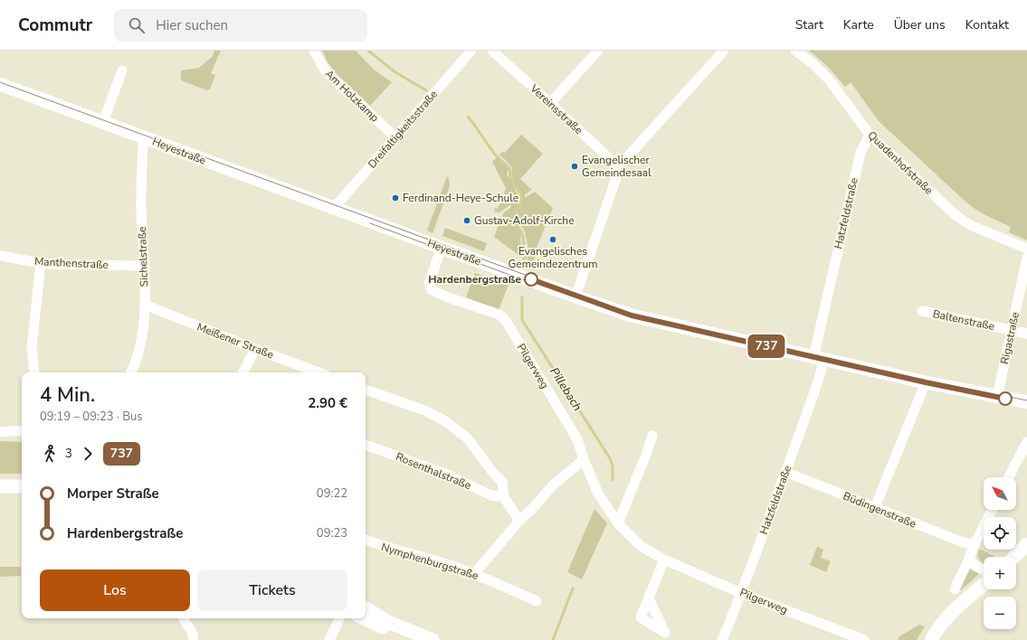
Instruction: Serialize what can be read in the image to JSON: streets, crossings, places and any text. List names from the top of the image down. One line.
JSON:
{"streets":{"street":["Am Holzkamp","Vereinsstraße","Dreifaltigkeitsstraße","Heyestraße","Quadenhofstraße","Hatzfeldstraße","Sichelstraße","Manthenstraße","Baltenstraße","Rigastraße","Meißener Straße","Pilgerweg","Rosenthalstraße","Büdingenstraße","Nymphenburgstraße"]},"crossings":[["Am Holzkamp","Dreifaltigkeitsstraße"],["Dreifaltigkeitsstraße","Heyestraße"],["Heyestraße","Hatzfeldstraße"],["Heyestraße","Sichelstraße"],["Heyestraße","Rigastraße"],["Heyestraße","Pilgerweg"],["Quadenhofstraße","Hatzfeldstraße"],["Hatzfeldstraße","Pilgerweg"],["Hatzfeldstraße","Büdingenstraße"],["Sichelstraße","Manthenstraße"],["Sichelstraße","Meißener Straße"],["Baltenstraße","Rigastraße"]],"water":["Pillebach"],"places":["Evangelischer Gemeindesaal","Ferdinand-Heye-Schule","Gustav-Adolf-Kirche","Evangelisches Gemeindezentrum","Hardenbergstraße"],"lines":["bus line 737"],"north":"top left","page":{"header":"Commutr","search":"Hier suchen","nav":["Start","Karte","Über uns","Kontakt"],"on_map":"737","heading":["4 Min.","09:19 – 09:23 · Bus","2.90 €"],"legs":["3","737"],"list":[{"name":"Morper Straße","value":"09:22"},{"name":"Hardenbergstraße","value":"09:23"}],"map_buttons":["+","−"],"buttons":["Los","Tickets"]}}
